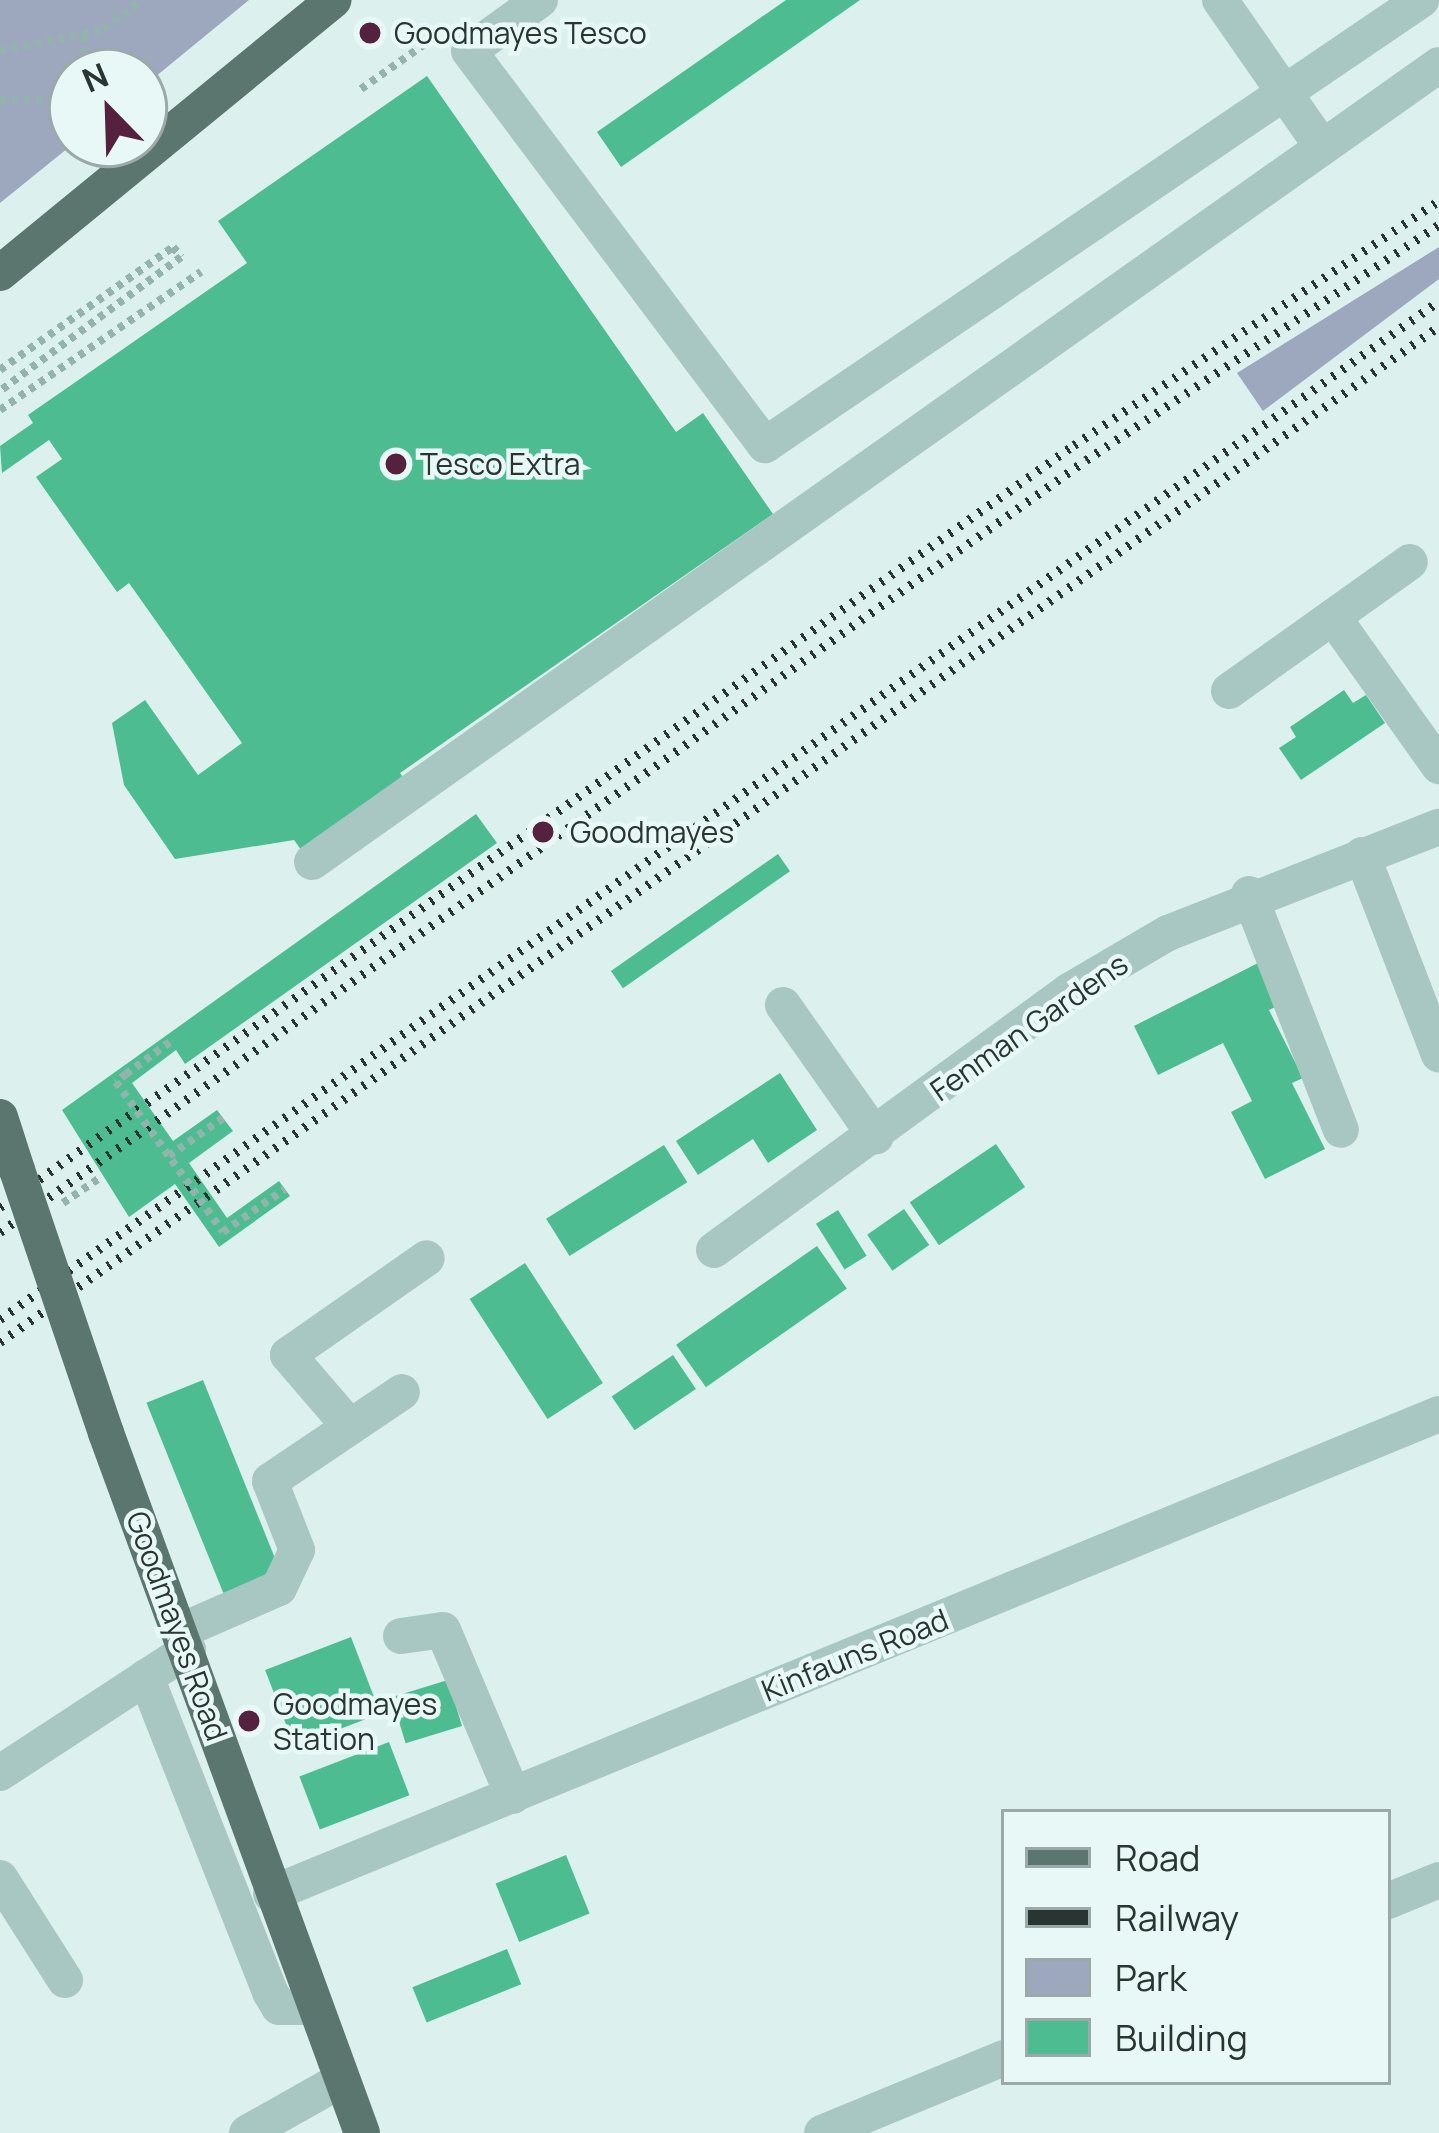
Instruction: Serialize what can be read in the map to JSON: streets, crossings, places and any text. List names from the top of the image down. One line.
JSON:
{"streets":{"main road":["Goodmayes Road"],"street":["Fenman Gardens","Kinfauns Road"]},"crossings":[["Goodmayes Road","Kinfauns Road"]],"places":["Goodmayes Tesco","Tesco Extra","Goodmayes","Goodmayes Station"],"legend":["Road","Railway","Park","Building"],"north":"top left"}
